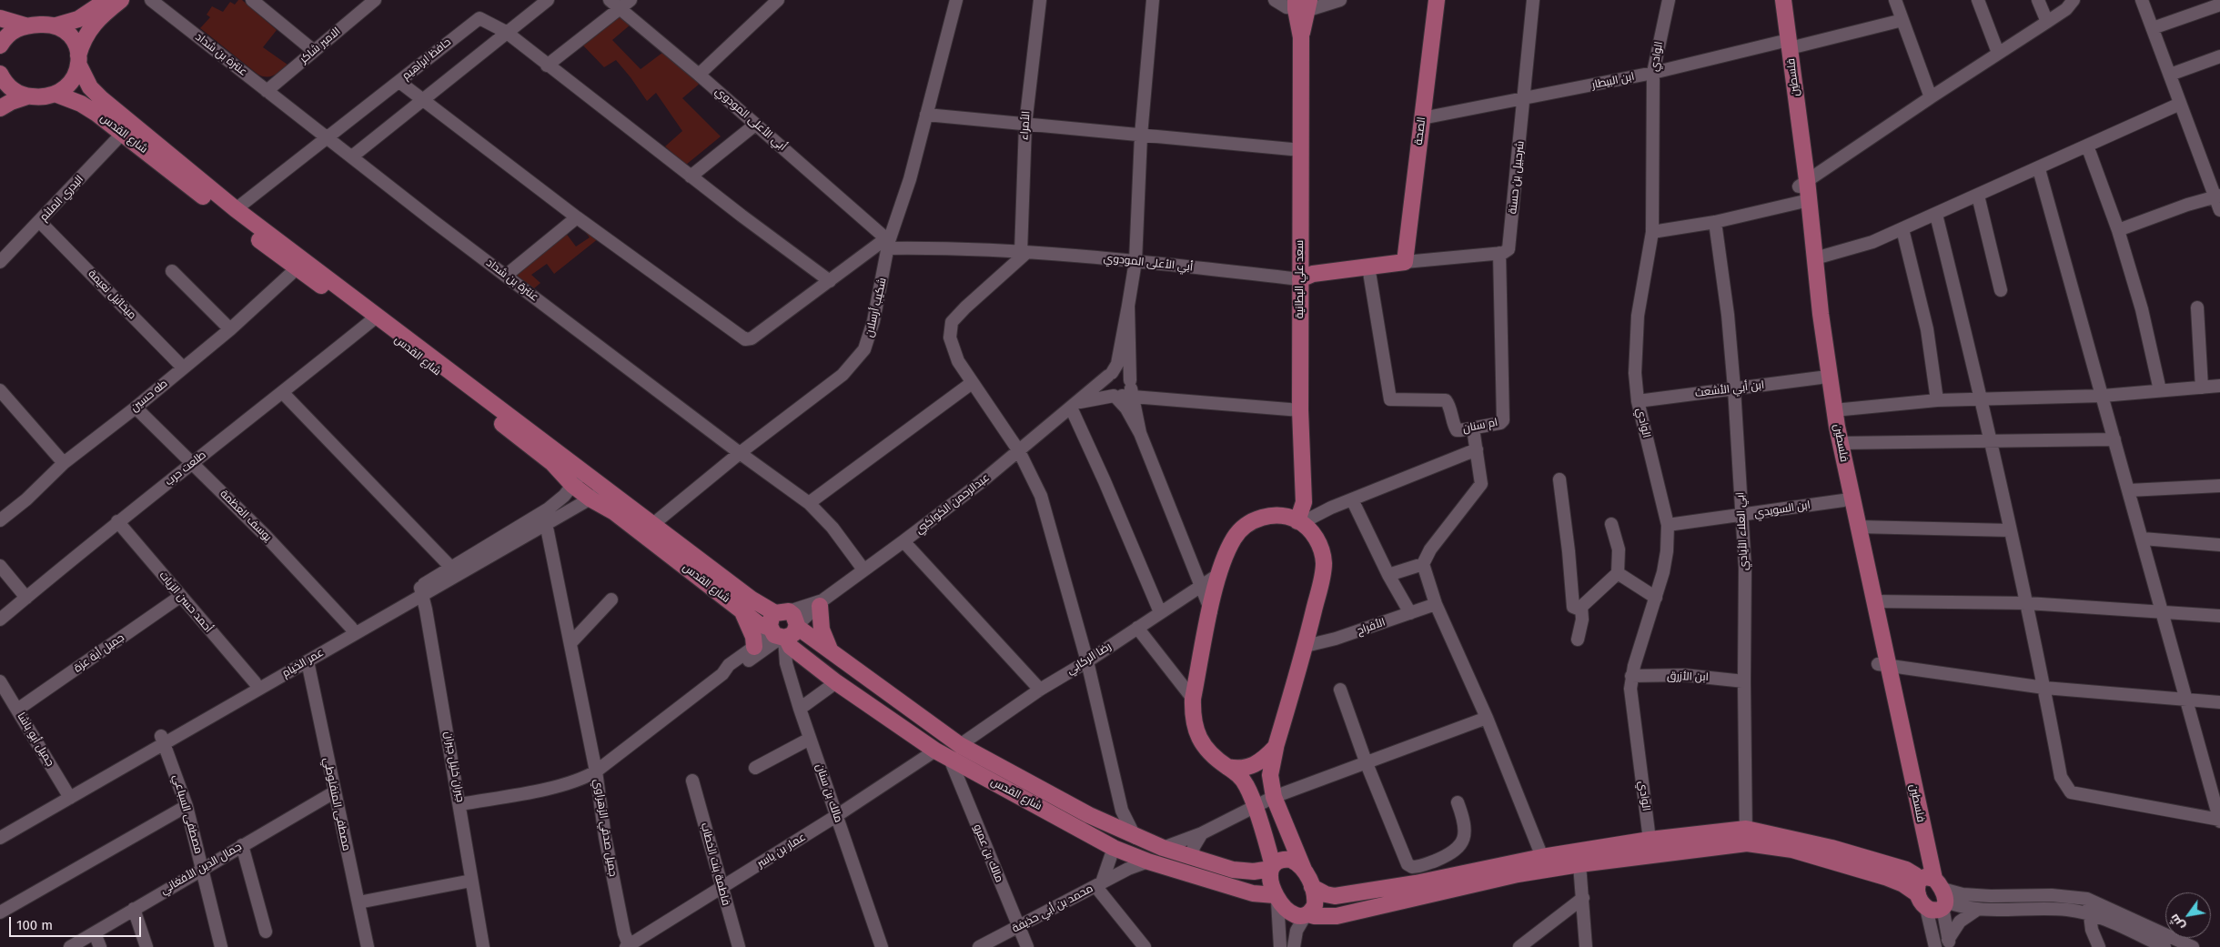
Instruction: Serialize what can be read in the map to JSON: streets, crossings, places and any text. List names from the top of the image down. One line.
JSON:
{"streets":{"main road":["فلسطين","أبي الأعلى المودوي","الصحة","شارع القدس","سعد علي البطانية"],"street":["الامير شاكر","عنترة بن شداد","الوادي","حافظ ابراهيم","ابن البيطار","الأمراء","شرحبيل بن حسنة","البدري الملثم","ميخائيل نعيمة","شكيب أرسلان","ابن أبي الأشعث","طه حسين","ام سنان","طلعت حرب","عبدالرحمن الكواكبي","ابن السويدي","يوسف العظمة","ابي العلاء الأيادي","أحمد حسن الزيات","الأفراح","جميل أبة عزة","رضا الركابي","عمر الخيام","ابن الأزرق","جميل أبو باشا","جبران خليل جبران","مالك بن سنان","مصطفى المنفلوطي","مصطفى السباعي","جميل صدقي الزهراوي","عمار بن ياسر","مالك بن عمرو","فاطمة بنت الخطاب","جمال الدين الأفغاني","محمد بن أبي حذيفة"]},"crossings":[["الامير شاكر","عنترة بن شداد"],["عنترة بن شداد","حافظ ابراهيم"],["عنترة بن شداد","شكيب أرسلان"],["عنترة بن شداد","عبدالرحمن الكواكبي"],["الوادي","ابن البيطار"],["الوادي","ابن أبي الأشعث"],["الوادي","ابن السويدي"],["الوادي","ابن الأزرق"],["فلسطين","ابن البيطار"],["فلسطين","ابن أبي الأشعث"],["فلسطين","ابن السويدي"],["ابن البيطار","الصحة"],["ابن البيطار","شرحبيل بن حسنة"],["أبي الأعلى المودوي","الأمراء"],["أبي الأعلى المودوي","الصحة"],["أبي الأعلى المودوي","سعد علي البطانية"],["أبي الأعلى المودوي","شكيب أرسلان"],["أبي الأعلى المودوي","ام سنان"],["شارع القدس","البدري الملثم"],["شارع القدس","طه حسين"],["شارع القدس","طلعت حرب"],["شارع القدس","عبدالرحمن الكواكبي"],["شارع القدس","عمر الخيام"],["شارع القدس","مالك بن سنان"],["شارع القدس","عمار بن ياسر"],["شارع القدس","مالك بن عمرو"],["شارع القدس","محمد بن أبي حذيفة"],["شرحبيل بن حسنة","ام سنان"],["البدري الملثم","ميخائيل نعيمة"],["سعد علي البطانية","عبدالرحمن الكواكبي"],["ميخائيل نعيمة","طه حسين"],["ابن أبي الأشعث","ابي العلاء الأيادي"],["طه حسين","يوسف العظمة"],["طلعت حرب","يوسف العظمة"],["طلعت حرب","أحمد حسن الزيات"],["عبدالرحمن الكواكبي","مالك بن سنان"],["ابن السويدي","ابي العلاء الأيادي"],["يوسف العظمة","عمر الخيام"],["ابي العلاء الأيادي","ابن الأزرق"],["أحمد حسن الزيات","جميل أبة عزة"],["أحمد حسن الزيات","عمر الخيام"],["جميل أبة عزة","جميل أبو باشا"],["عمر الخيام","جميل أبو باشا"],["عمر الخيام","جبران خليل جبران"],["عمر الخيام","مصطفى المنفلوطي"],["عمر الخيام","مصطفى السباعي"],["مالك بن سنان","عمار بن ياسر"],["مصطفى المنفلوطي","جمال الدين الأفغاني"],["مصطفى السباعي","جمال الدين الأفغاني"],["جميل صدقي الزهراوي","عمار بن ياسر"],["عمار بن ياسر","فاطمة بنت الخطاب"],["مالك بن عمرو","محمد بن أبي حذيفة"]],"scale_bar":"100 m","north":"bottom left"}
